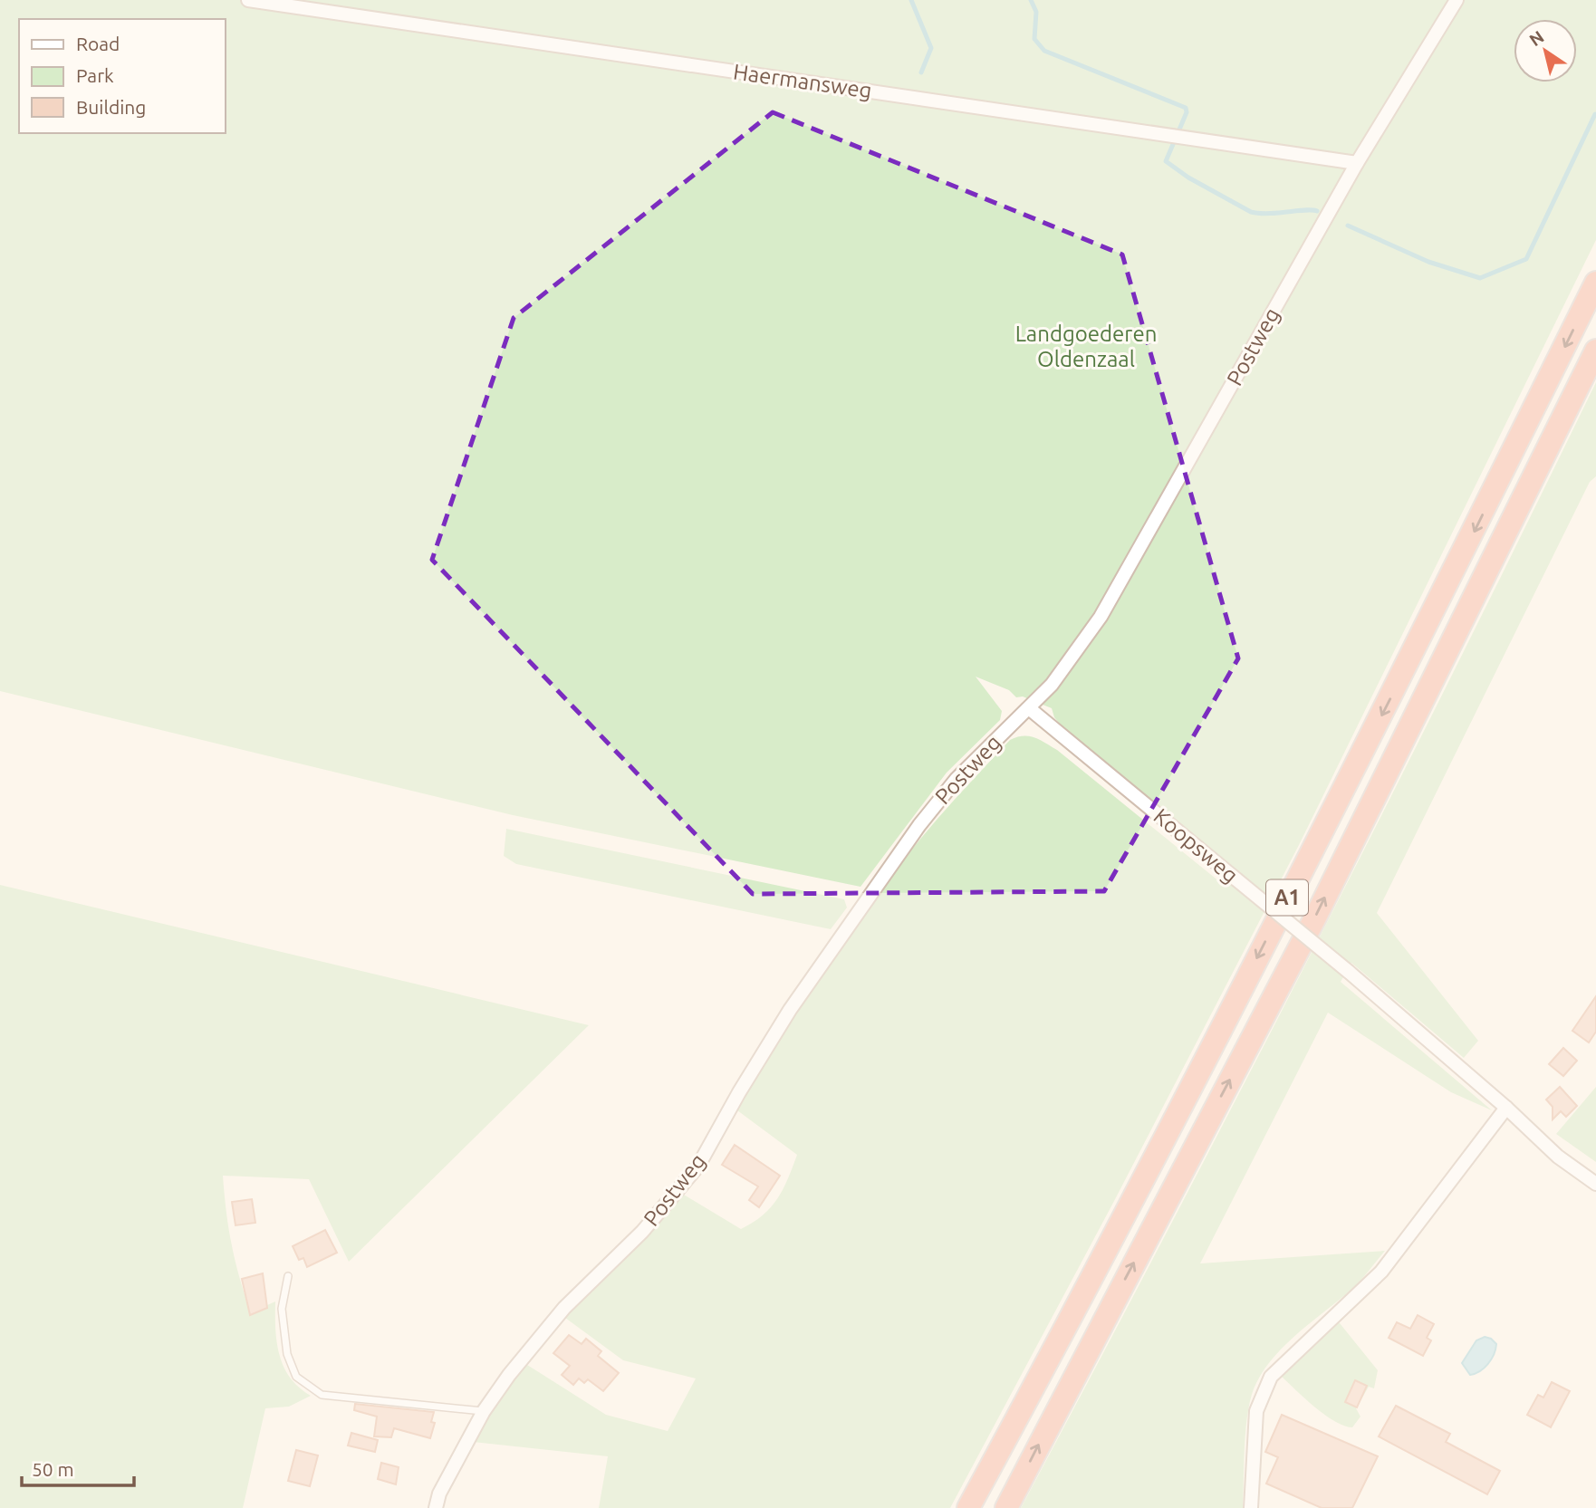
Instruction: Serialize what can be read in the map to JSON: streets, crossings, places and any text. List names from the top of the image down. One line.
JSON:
{"streets":{"highway":["A1"],"street":["Haermansweg","Postweg","Koopsweg"]},"crossings":[["Haermansweg","Postweg"],["Postweg","Koopsweg"]],"parks":["Landgoederen Oldenzaal"],"legend":["Road","Park","Building"],"scale_bar":"50 m","north":"top left"}
